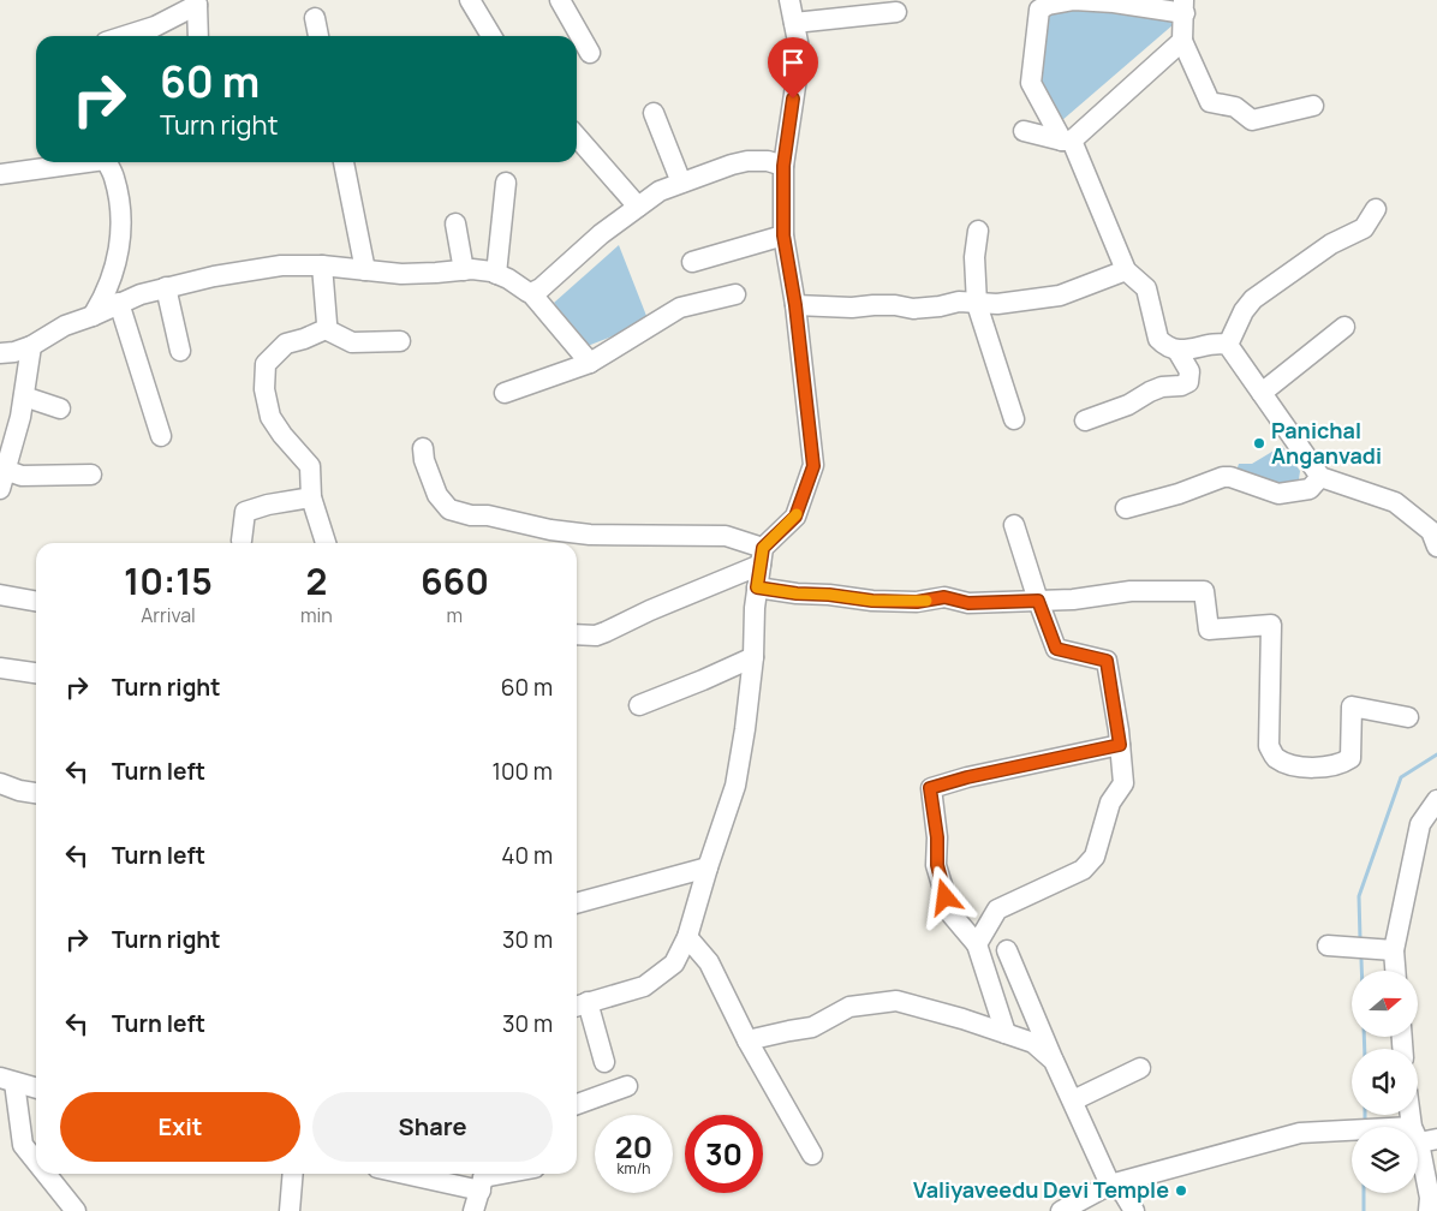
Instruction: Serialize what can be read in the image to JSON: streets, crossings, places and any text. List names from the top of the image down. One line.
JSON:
{"places":["Panichal Anganvadi","Valiyaveedu Devi Temple"],"north":"right","page":{"turn":["60 m","Turn right"],"eta":["10:15","Arrival","2","min","660","m"],"list":[{"name":"Turn right","value":"60 m"},{"name":"Turn left","value":"100 m"},{"name":"Turn left","value":"40 m"},{"name":"Turn right","value":"30 m"},{"name":"Turn left","value":"30 m"}],"buttons":["Exit","Share"],"speed":"20 km/h","limit":"30"}}
